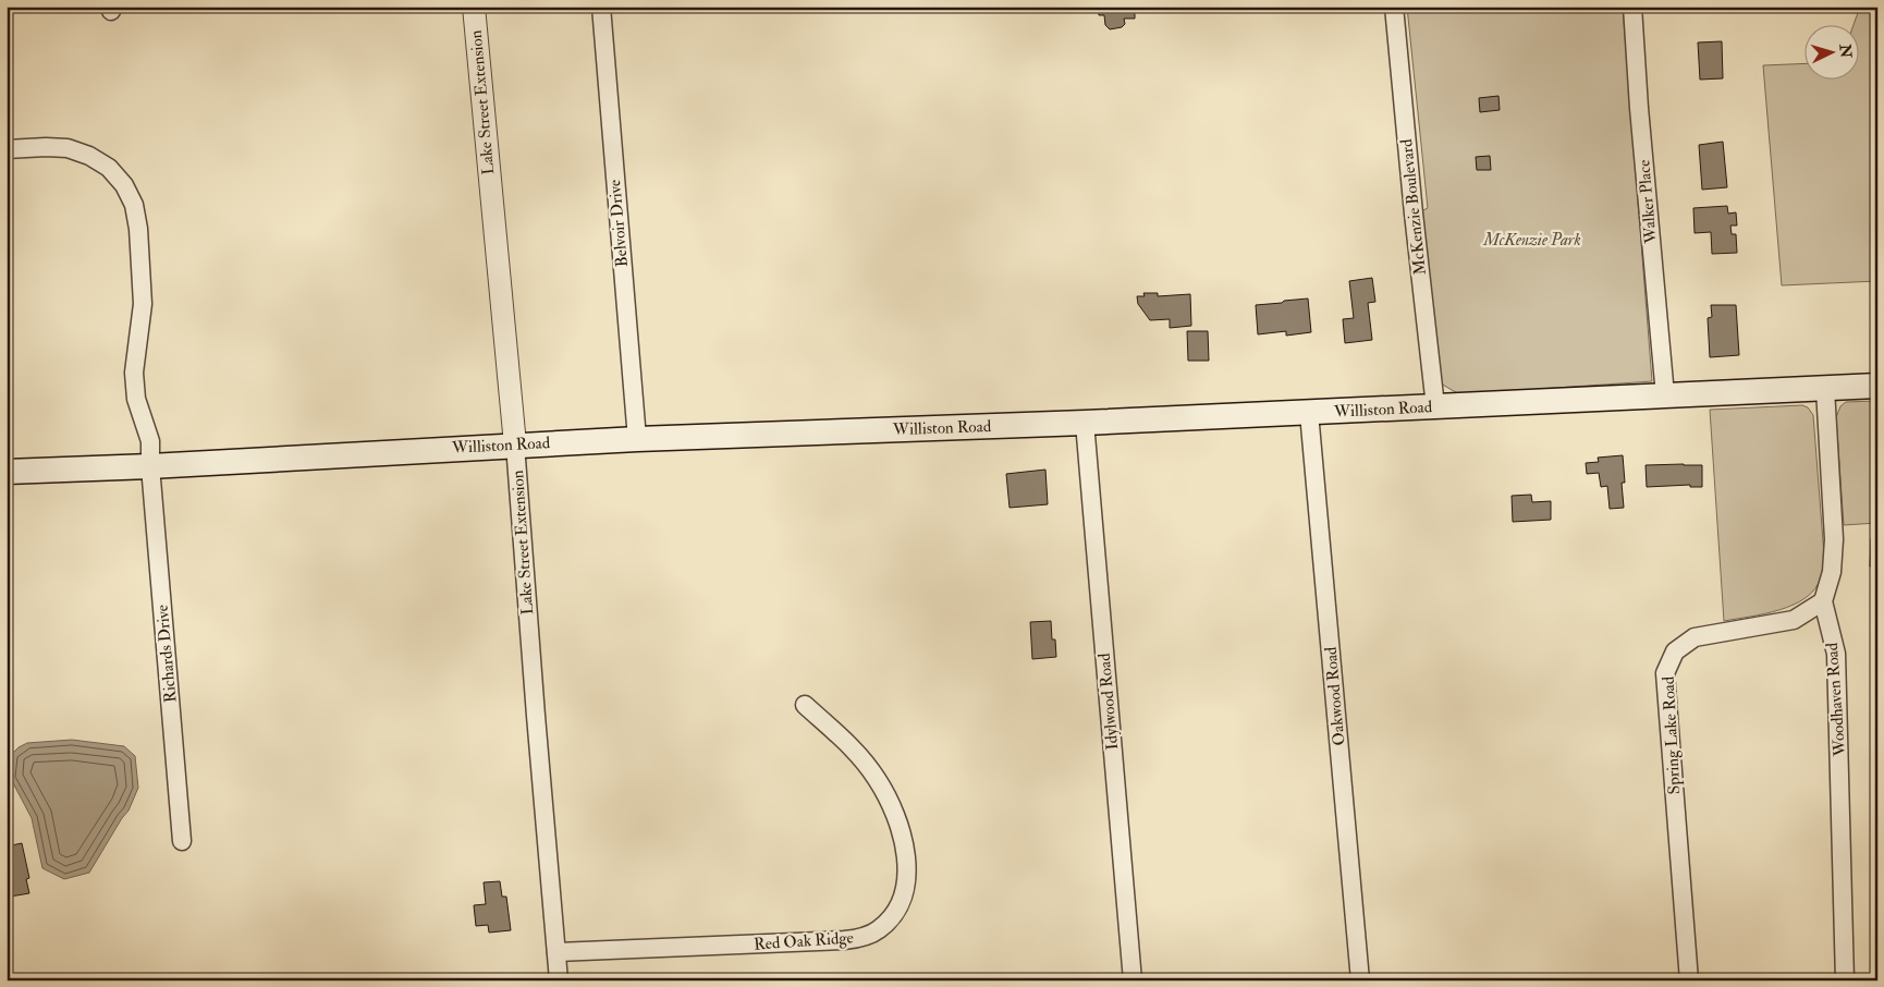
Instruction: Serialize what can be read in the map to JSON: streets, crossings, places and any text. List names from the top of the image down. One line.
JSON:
{"streets":{"main road":["Williston Road"],"street":["Lake Street Extension","Walker Place","McKenzie Boulevard","Belvoir Drive","Richards Drive","Oakwood Road","Woodhaven Road","Idylwood Road","Spring Lake Road","Red Oak Ridge"]},"crossings":[["Lake Street Extension","Williston Road"],["Lake Street Extension","Red Oak Ridge"],["Walker Place","Williston Road"],["McKenzie Boulevard","Williston Road"],["Belvoir Drive","Williston Road"],["Williston Road","Richards Drive"],["Williston Road","Oakwood Road"],["Williston Road","Idylwood Road"],["Woodhaven Road","Spring Lake Road"]],"parks":["McKenzie Park"],"north":"right"}
